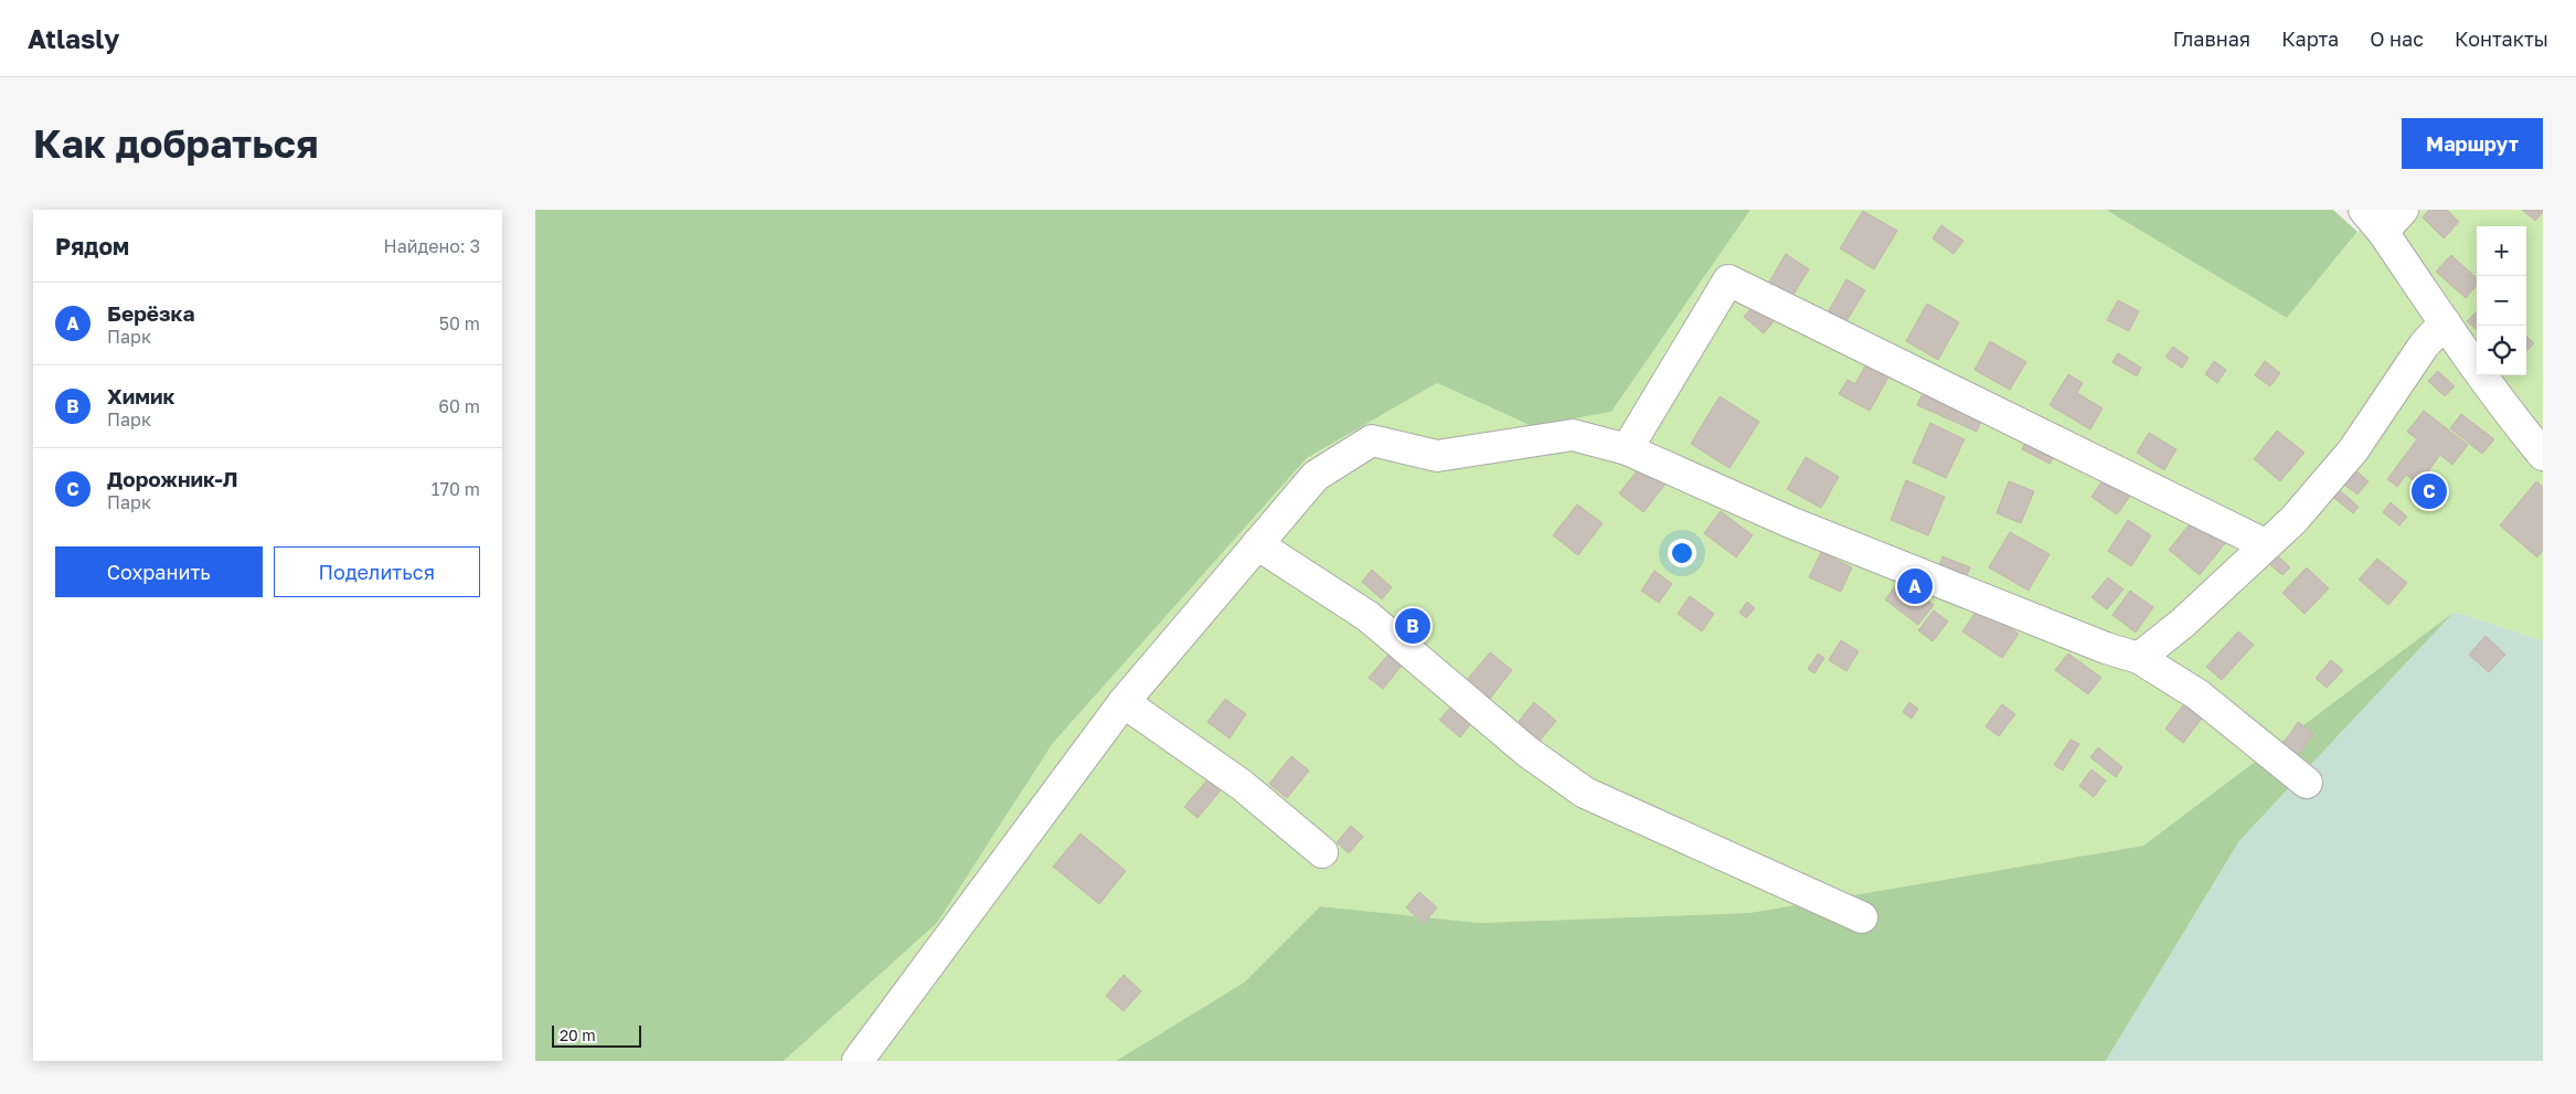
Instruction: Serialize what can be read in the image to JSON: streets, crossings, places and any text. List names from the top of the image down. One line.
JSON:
{"scale_bar":"20 m","page":{"header":"Atlasly","nav":["Главная","Карта","О нас","Контакты"],"buttons":["Маршрут",["Сохранить","Поделиться"]],"title":"Как добраться","heading":["Рядом","Найдено: 3"],"map_buttons":["+","−"],"list":[{"mark":"A","name":"Берёзка","note":"Парк","value":"50 m"},{"mark":"B","name":"Химик","note":"Парк","value":"60 m"},{"mark":"C","name":"Дорожник-Л","note":"Парк","value":"170 m"}],"pins":["C","A","B"],"scale":"20 m"}}
